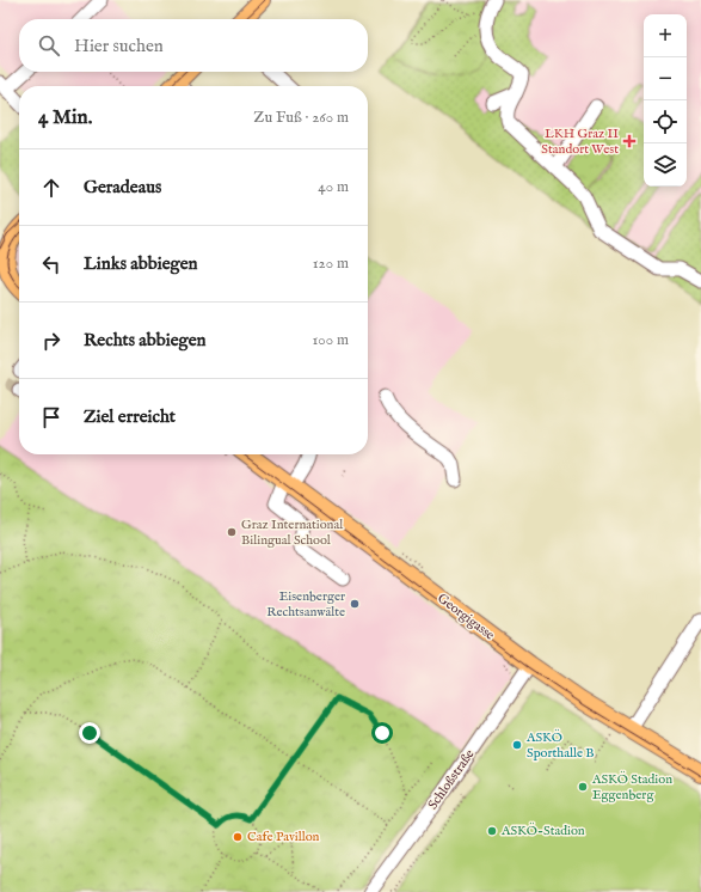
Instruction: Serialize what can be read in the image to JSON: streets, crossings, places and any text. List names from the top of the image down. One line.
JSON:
{"streets":{"main road":["Georgigasse"],"street":["Schloßstraße"]},"crossings":[["Georgigasse","Schloßstraße"]],"places":{"health":["LKH Graz II Standort West"],"other":["Graz International Bilingual School","Eisenberger Rechtsanwälte","ASKÖ Sporthalle B","ASKÖ Stadion Eggenberg","ASKÖ-Stadion","Cafe Pavillon"]},"page":{"map_buttons":["+","−"],"search":"Hier suchen","heading":["4 Min.","Zu Fuß · 260 m"],"list":[["Geradeaus","40 m"],["Links abbiegen","120 m"],["Rechts abbiegen","100 m"],"Ziel erreicht"]}}
